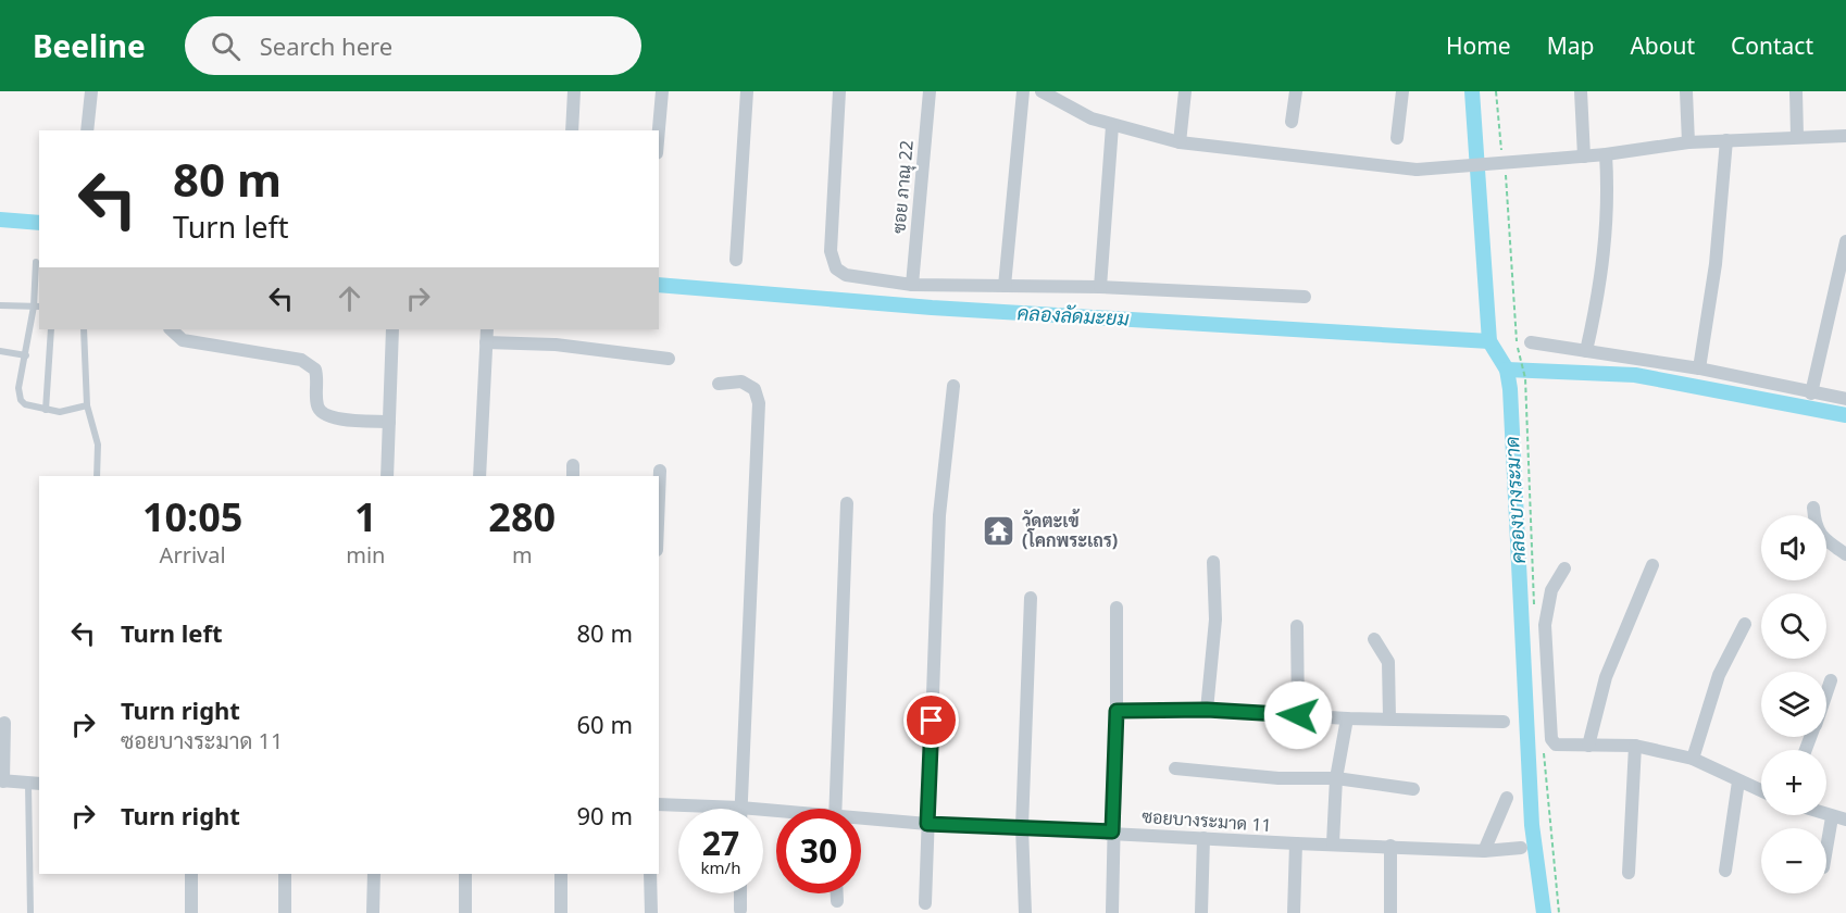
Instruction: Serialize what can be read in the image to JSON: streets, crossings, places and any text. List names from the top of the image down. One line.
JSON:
{"streets":{"street":["ซอย ภาณุ 22","ซอยบางระมาด 11"]},"water":["คลองลัดมะยม","คลองบางระมาด"],"places":{"temple":["วัดตะเข้ (โคกพระเถร)"]},"page":{"header":"Beeline","search":"Search here","nav":["Home","Map","About","Contact"],"turn":["80 m","Turn left"],"eta":["10:05","Arrival","1","min","280","m"],"map_buttons":["+","−"],"list":[{"name":"Turn left","value":"80 m"},{"name":"Turn right","note":"ซอยบางระมาด 11","value":"60 m"},{"name":"Turn right","value":"90 m"}],"speed":"27 km/h","limit":"30"}}
